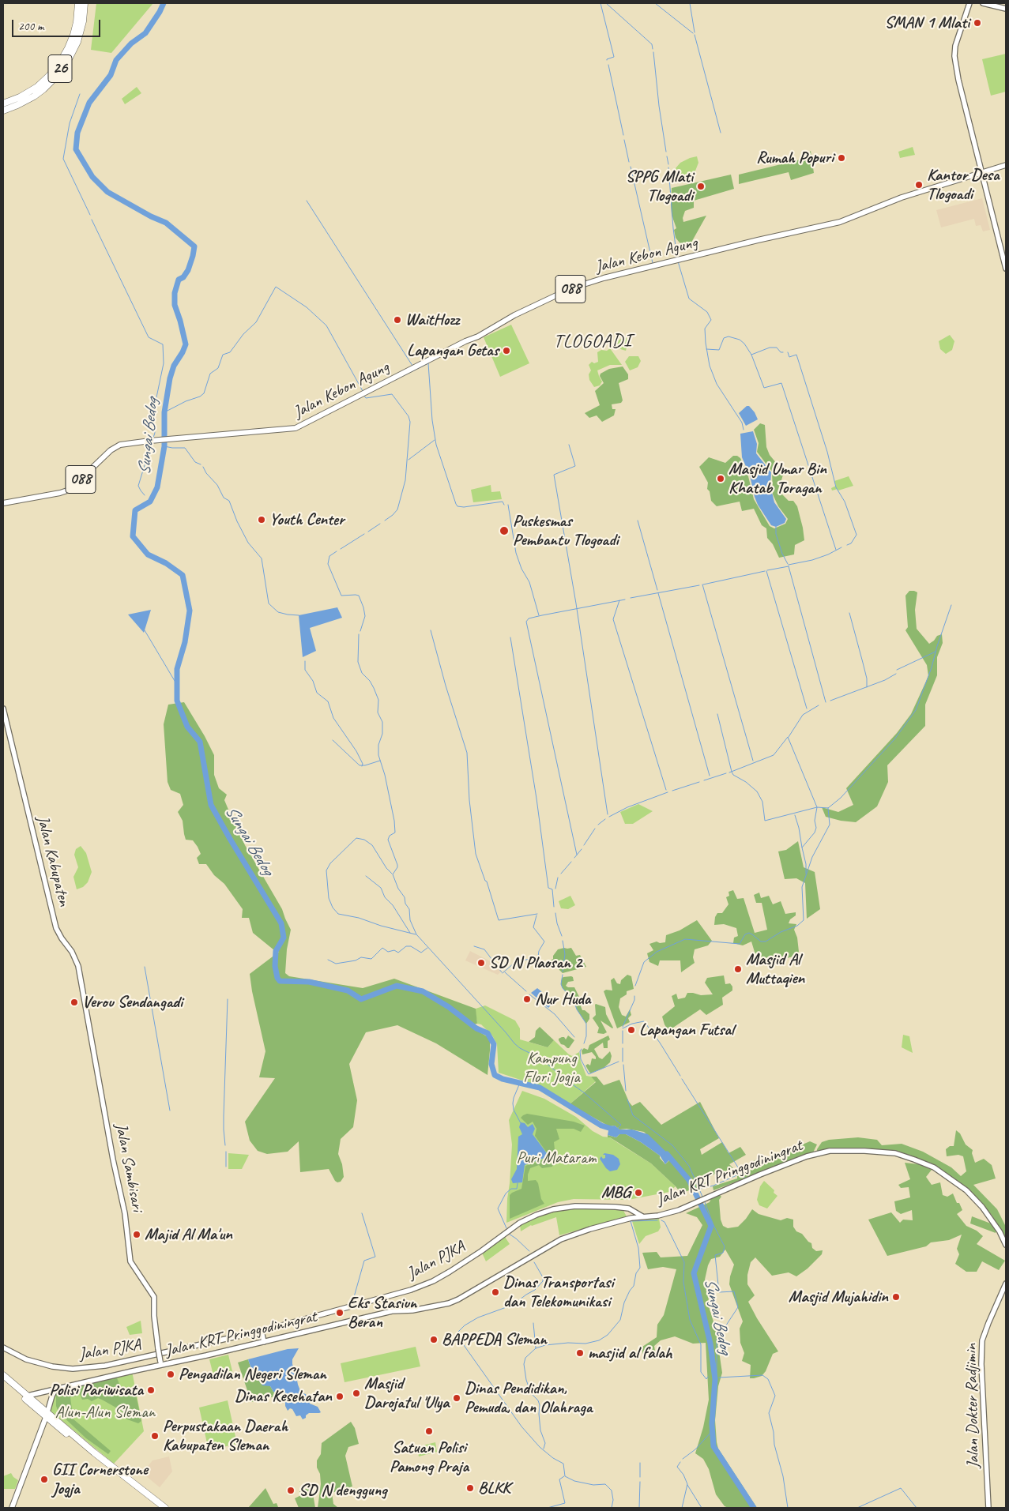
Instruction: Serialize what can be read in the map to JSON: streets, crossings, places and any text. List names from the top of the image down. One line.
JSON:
{"streets":{"highway":["26"],"main road":["Jalan Kebon Agung","088","Jalan Kabupaten","Jalan Sambisari","Jalan KRT Pringgodiningrat","Jalan PJKA","Jalan Dokter Radjimin"]},"crossings":[["Jalan Kabupaten","Jalan Sambisari"],["Jalan Sambisari","Jalan KRT Pringgodiningrat"],["Jalan KRT Pringgodiningrat","Jalan PJKA"]],"districts":["TLOGOADI"],"water":["Sungai Bedog"],"parks":["Kampung Flori Jogja","Puri Mataram","Alun-Alun Sleman"],"places":["SMAN 1 Mlati","Rumah Popuri","Kantor Desa Tlogoadi","SPPG Mlati Tlogoadi","WaitHozz","Lapangan Getas","Masjid Umar Bin Khatab Toragan","Youth Center","Puskesmas Pembantu Tlogoadi","SD N Plaosan 2","Masjid Al Muttaqien","Nur Huda","Verou Sendangadi","Lapangan Futsal","MBG","Majid Al Ma'un","Dinas Transportasi dan Telekomunikasi","Masjid Mujahidin","Eks Stasiun Beran","BAPPEDA Sleman","masjid al falah","Pengadilan Negeri Sleman","Polisi Pariwisata","Masjid Darojatul 'Ulya","Dinas Kesehatan","Dinas Pendidikan, Pemuda, dan Olahraga","Satuan Polisi Pamong Praja","Perpustakaan Daerah Kabupaten Sleman","GII Cornerstone Jogja","BLKK","SD N denggung"],"scale_bar":"200 m"}
